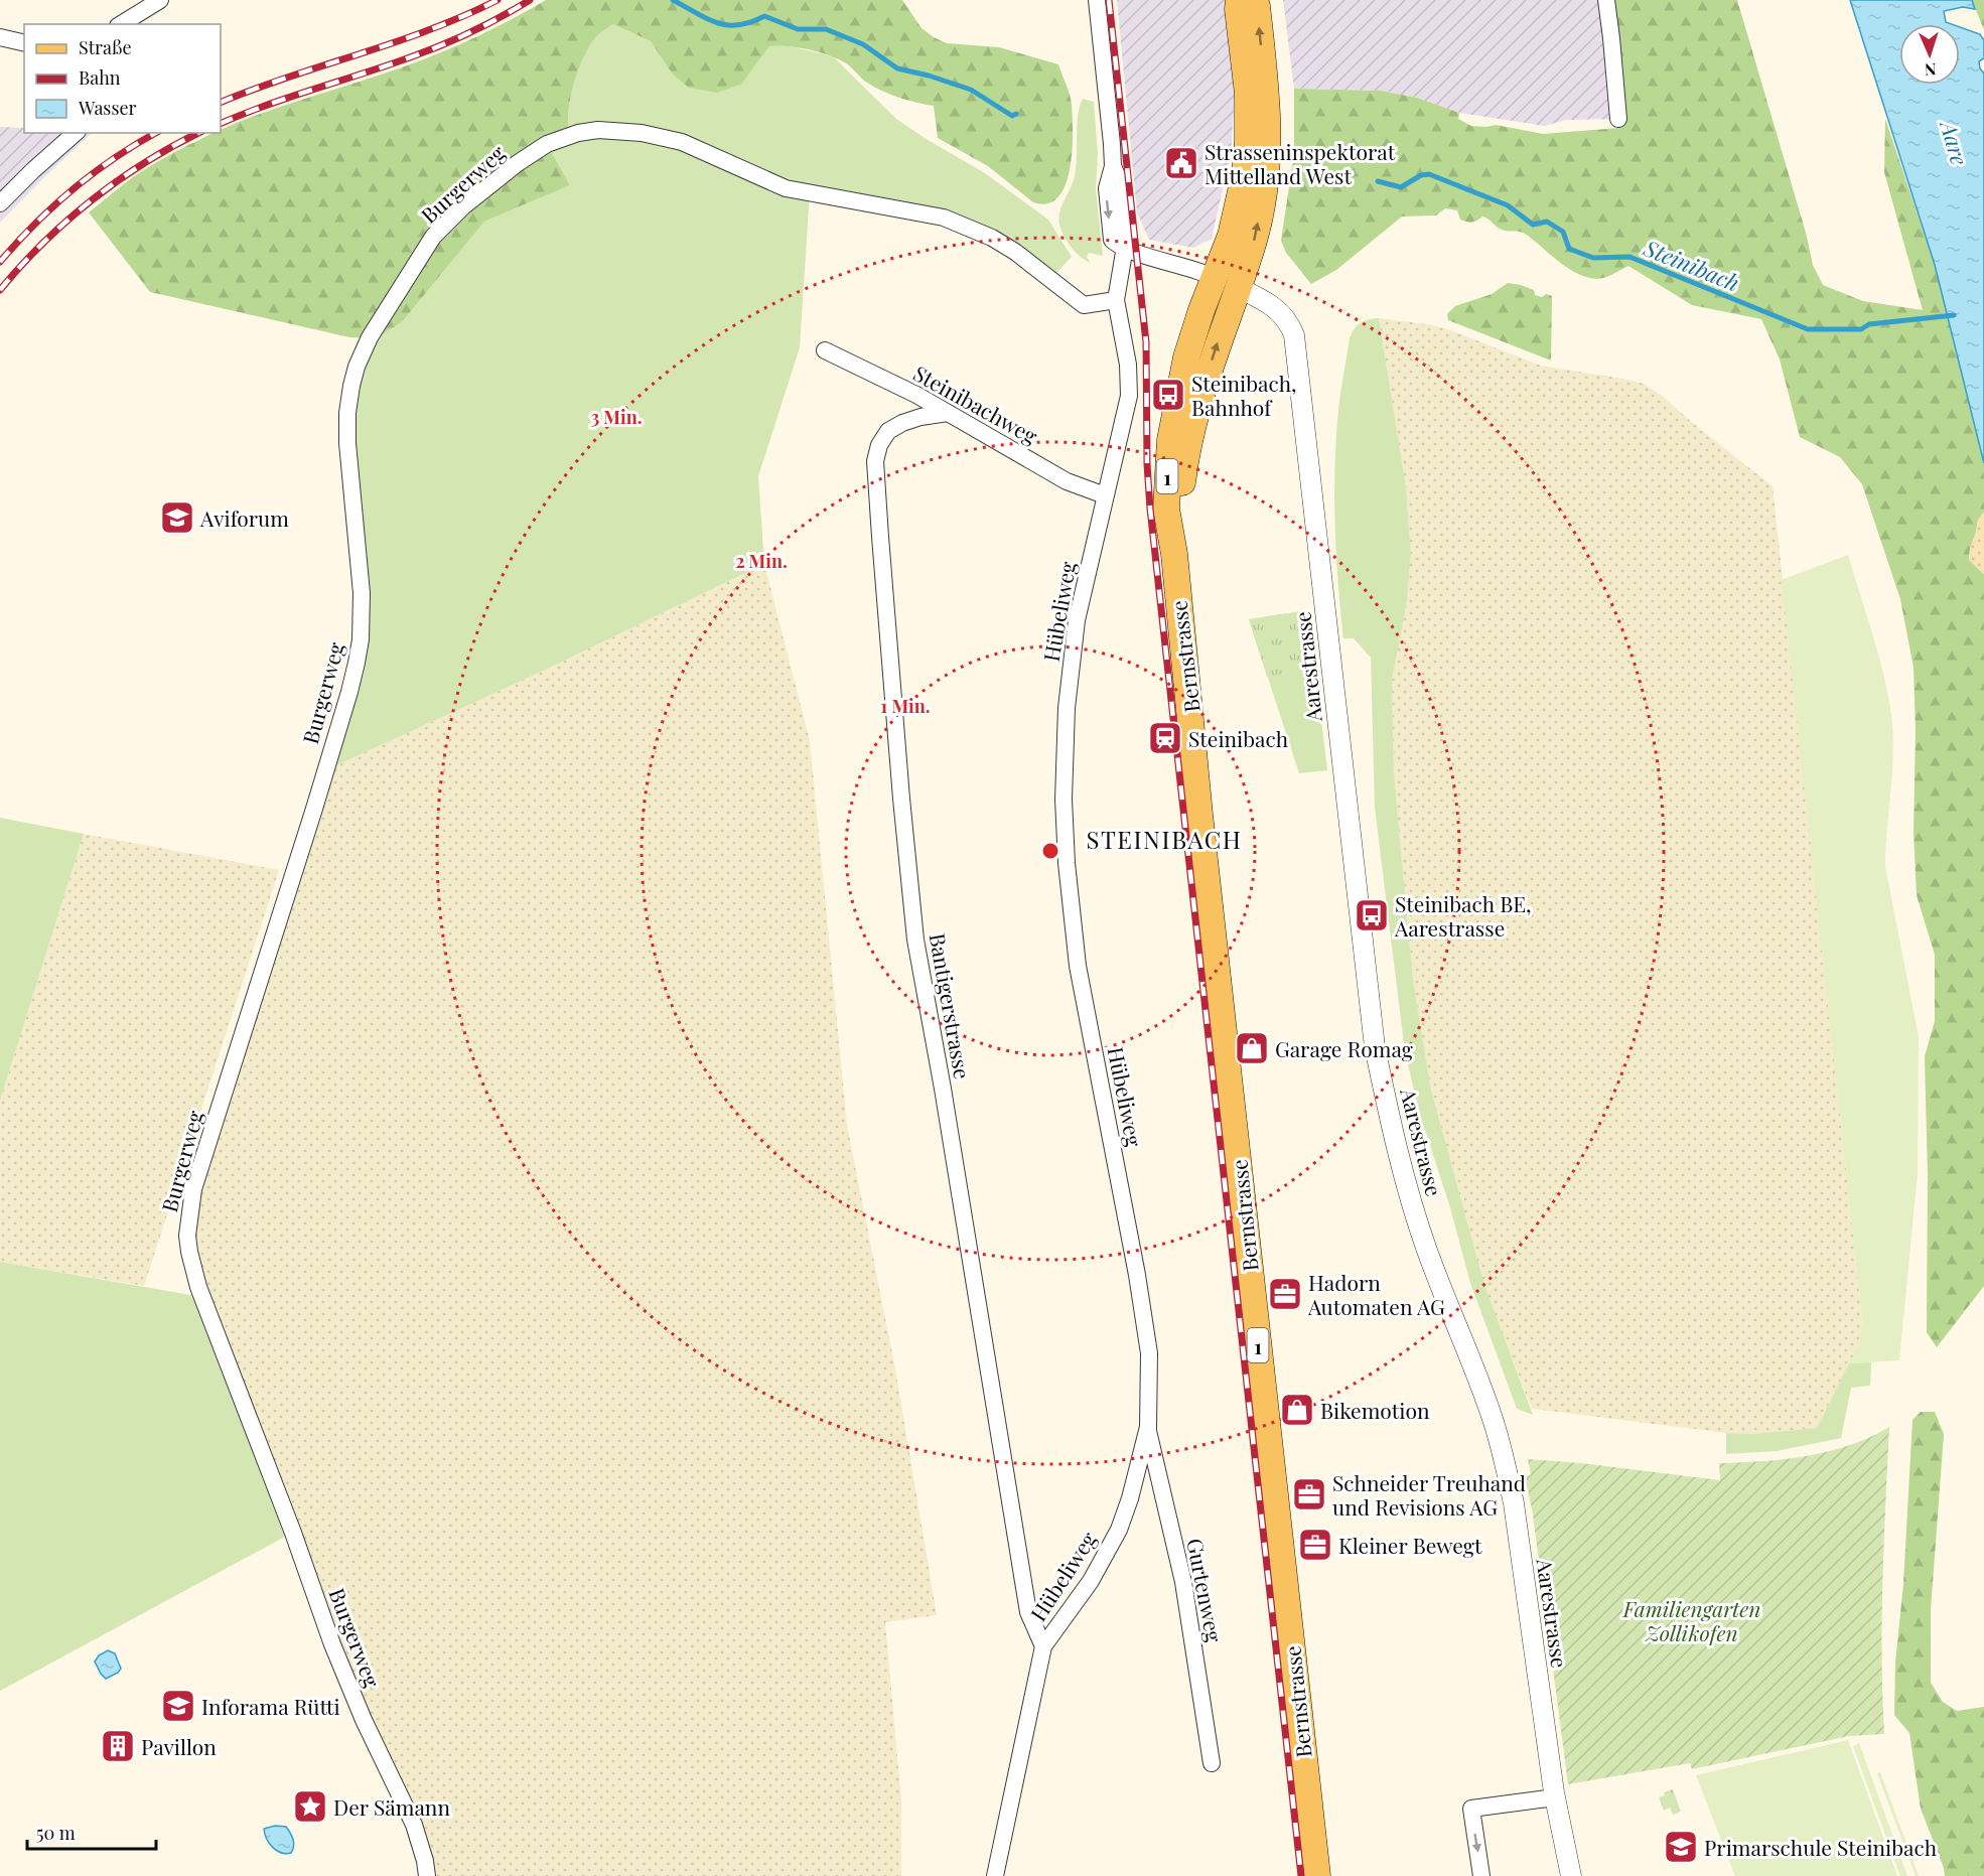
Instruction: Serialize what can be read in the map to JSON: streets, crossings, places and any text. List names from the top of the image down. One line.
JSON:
{"streets":{"main road":["1","Bernstrasse"],"street":["Burgerweg","Steinibachweg","Hübeliweg","Aarestrasse","Bantigerstrasse","Gurtenweg"]},"crossings":[["Burgerweg","Hübeliweg"],["Steinibachweg","Hübeliweg"],["Steinibachweg","Bantigerstrasse"],["Hübeliweg","Bantigerstrasse"],["Hübeliweg","Gurtenweg"],["Bernstrasse","Aarestrasse"]],"districts":["STEINIBACH"],"water":["Aare","Steinibach"],"parks":["Familiengarten Zollikofen"],"places":{"public building":["Strasseninspektorat Mittelland West"],"bus stop":["Steinibach, Bahnhof","Steinibach BE, Aarestrasse"],"school or university":["Aviforum","Inforama Rütti","Primarschule Steinibach"],"station":["Steinibach"],"shop":["Garage Romag","Bikemotion"],"office":["Hadorn Automaten AG","Schneider Treuhand und Revisions AG","Kleiner Bewegt"],"building":["Pavillon"],"place":["Der Sämann"]},"legend":["Straße","Bahn","Wasser"],"scale_bar":"50 m","north":"bottom","rings":["3 Min.","2 Min.","1 Min."]}
